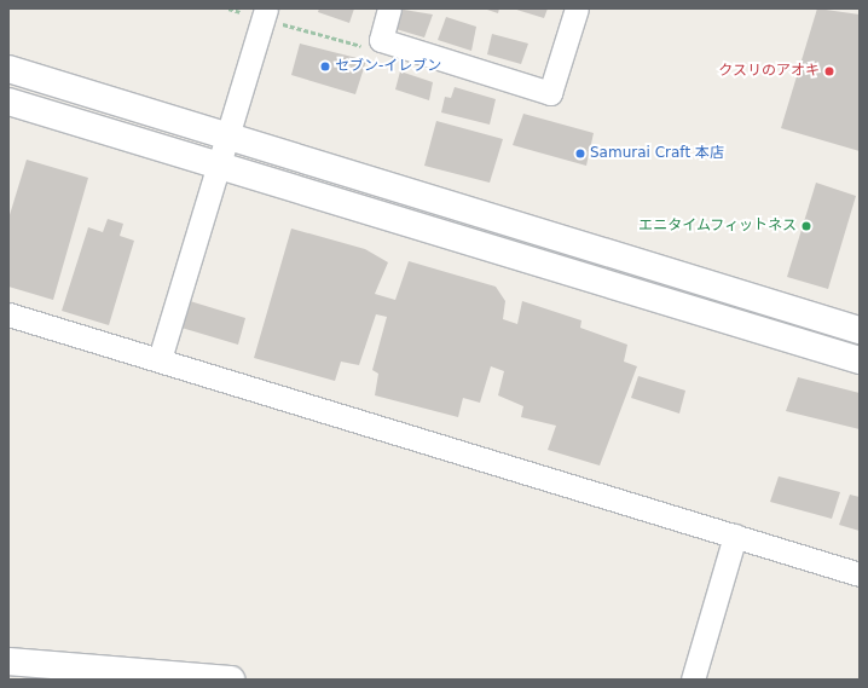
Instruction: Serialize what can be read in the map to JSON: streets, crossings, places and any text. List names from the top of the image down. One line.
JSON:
{"places":["セブン-イレブン","クスリのアオキ","Samurai Craft 本店","エニタイムフィットネス"]}
